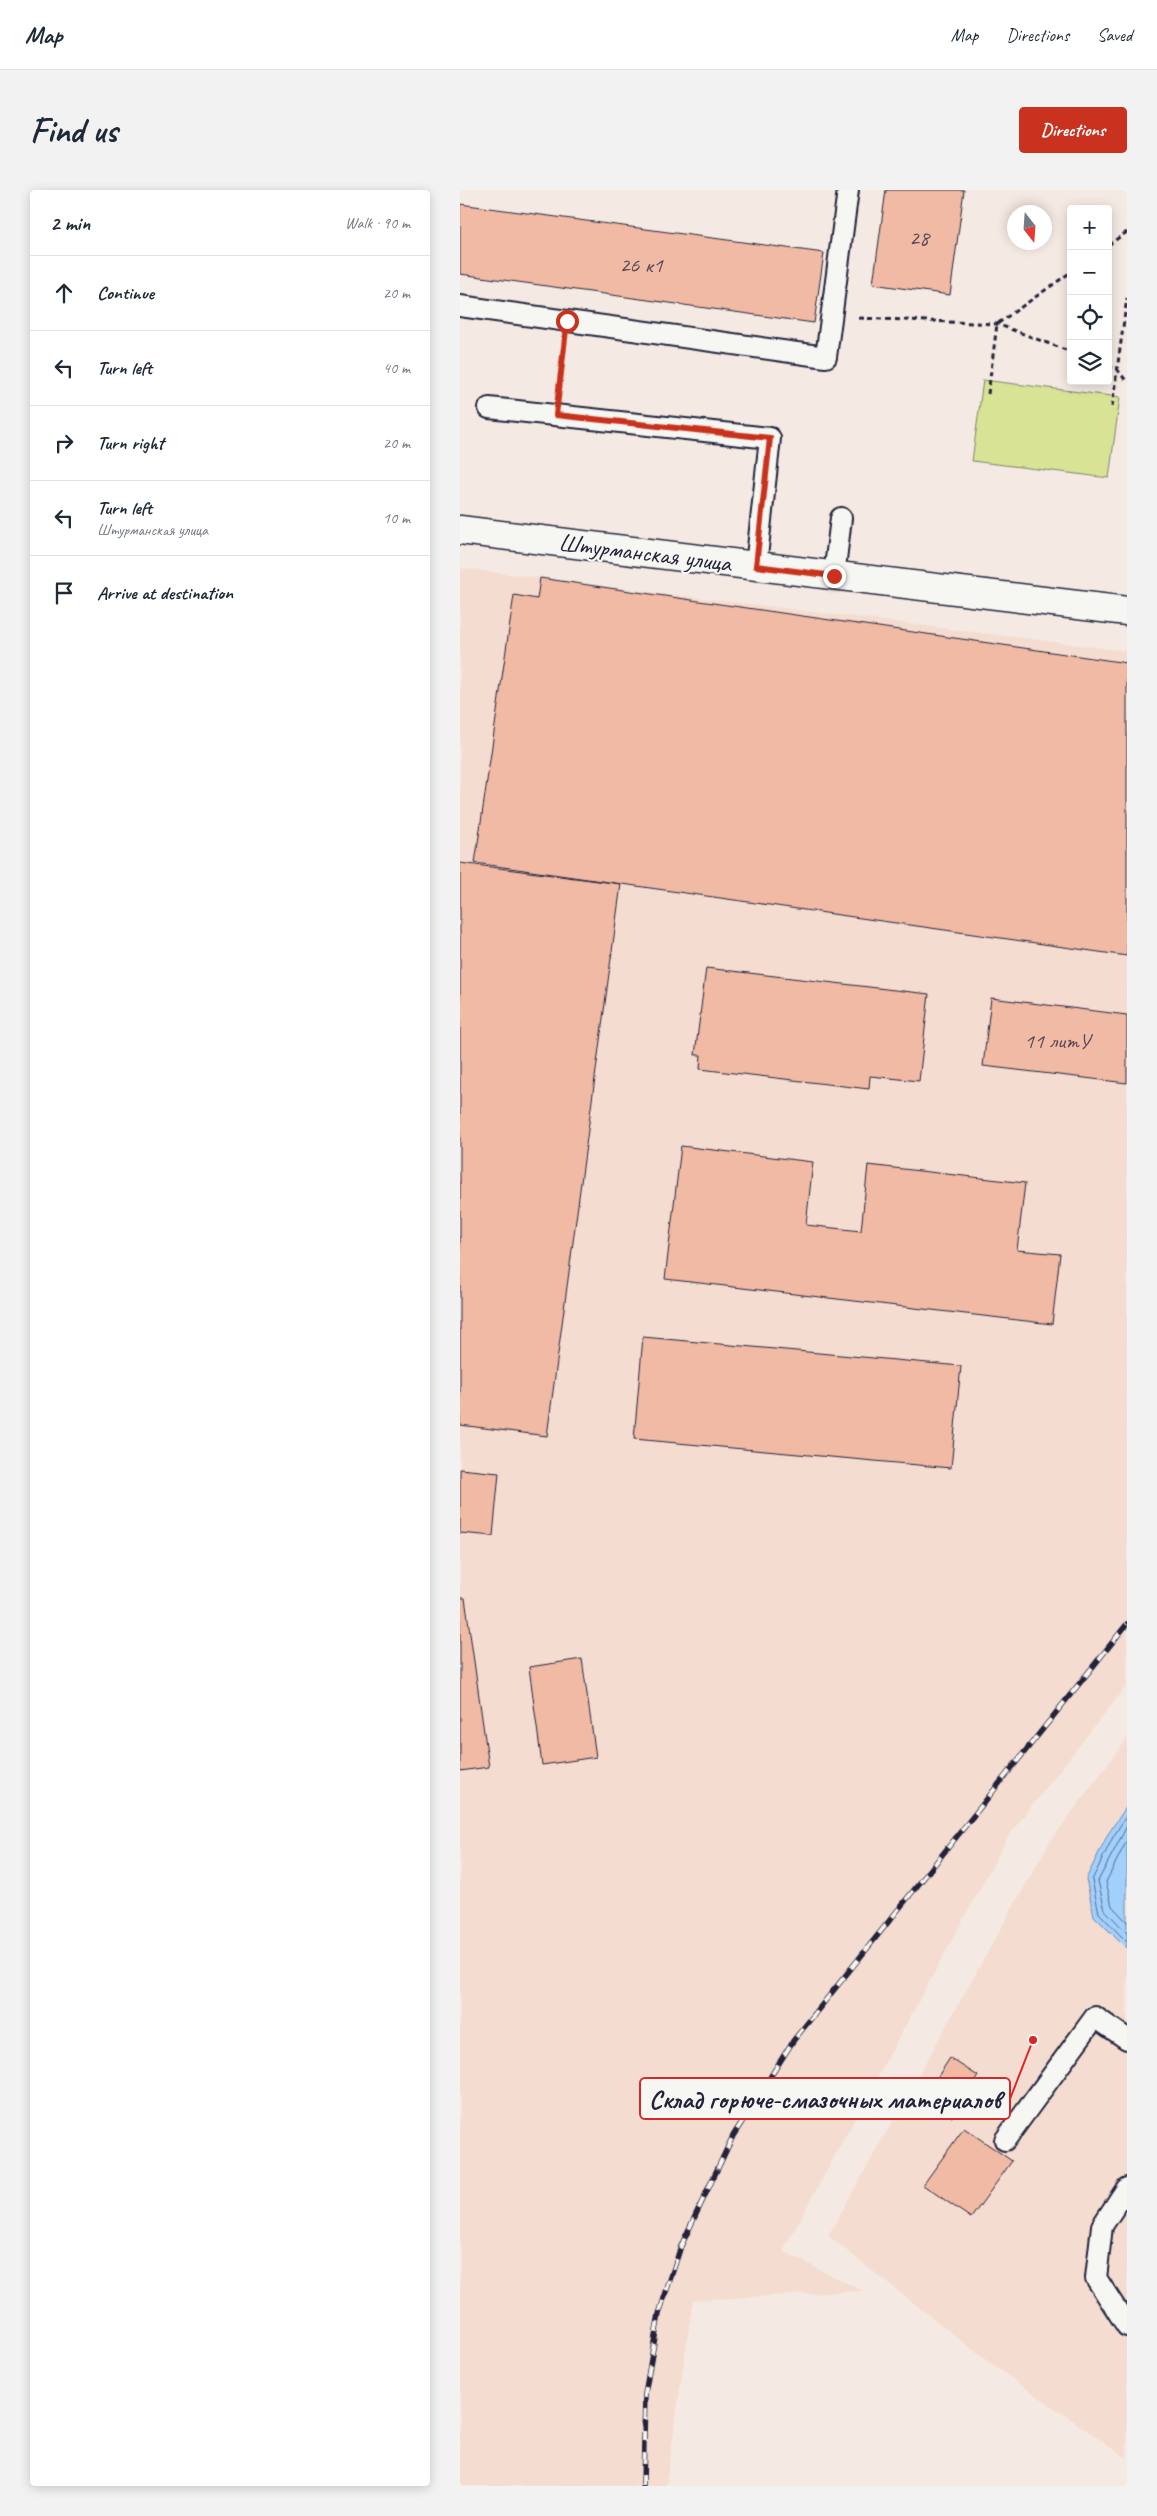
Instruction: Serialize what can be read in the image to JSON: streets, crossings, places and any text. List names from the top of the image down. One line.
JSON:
{"streets":{"street":["Штурманская улица"]},"places":["Склад горюче-смазочных материалов"],"house_numbers":["28","26 к1","11 литУ"],"north":"bottom","page":{"header":"Map","nav":["Map","Directions","Saved"],"buttons":"Directions","title":"Find us","heading":["2 min","Walk · 90 m"],"map_buttons":["+","−"],"list":[["Continue","20 m"],["Turn left","40 m"],["Turn right","20 m"],["Turn left","Штурманская улица","10 m"],"Arrive at destination"]}}
